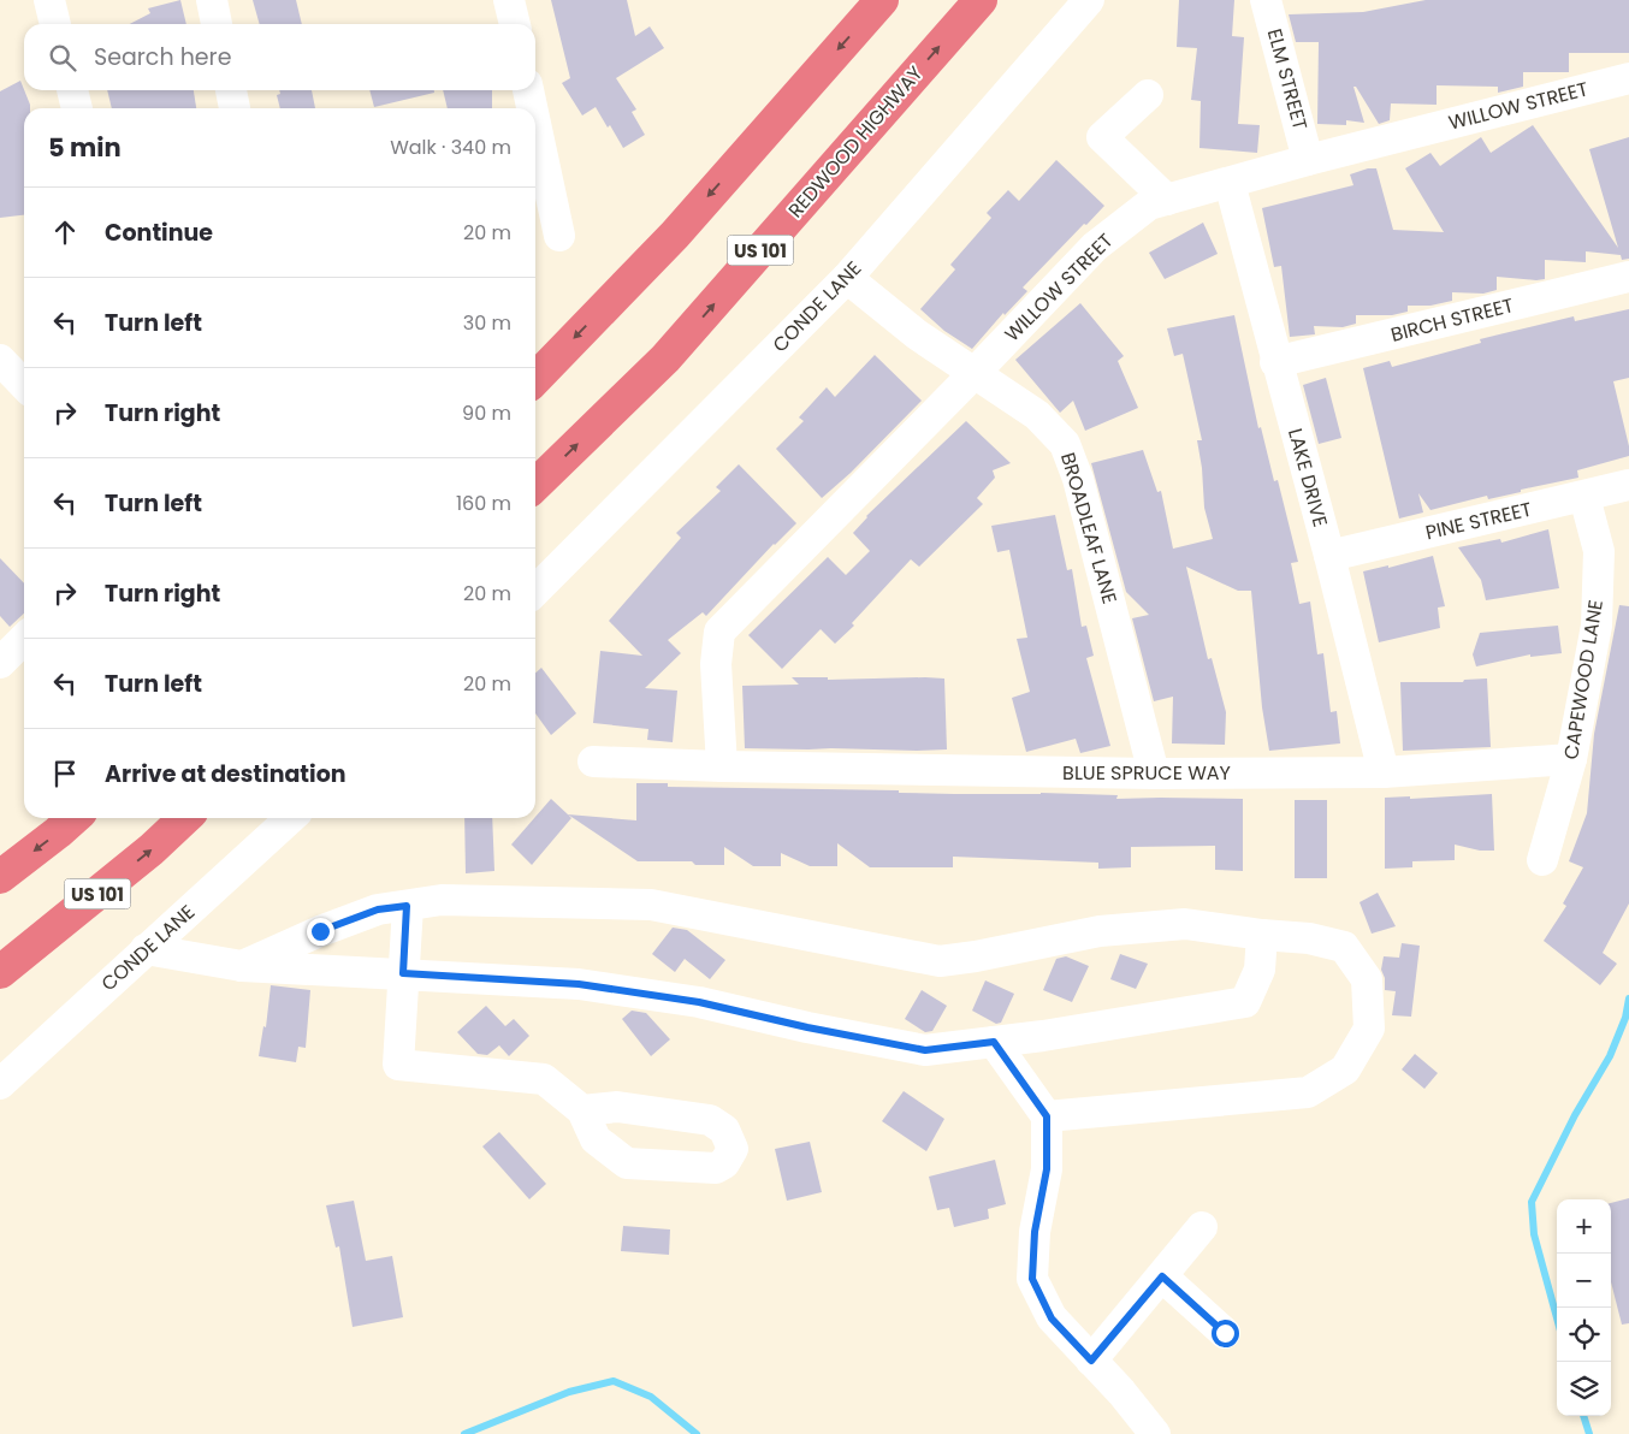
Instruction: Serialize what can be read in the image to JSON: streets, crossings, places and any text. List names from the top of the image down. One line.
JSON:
{"streets":{"highway":["REDWOOD HIGHWAY","US 101"],"street":["ELM STREET","WILLOW STREET","CONDE LANE","BIRCH STREET","LAKE DRIVE","PINE STREET","BROADLEAF LANE","CAPEWOOD LANE","BLUE SPRUCE WAY"]},"crossings":[["ELM STREET","WILLOW STREET"],["WILLOW STREET","LAKE DRIVE"],["WILLOW STREET","BROADLEAF LANE"],["WILLOW STREET","BLUE SPRUCE WAY"],["CONDE LANE","BROADLEAF LANE"],["BIRCH STREET","LAKE DRIVE"],["LAKE DRIVE","PINE STREET"],["LAKE DRIVE","BLUE SPRUCE WAY"],["PINE STREET","CAPEWOOD LANE"],["BROADLEAF LANE","BLUE SPRUCE WAY"],["CAPEWOOD LANE","BLUE SPRUCE WAY"]],"page":{"search":"Search here","heading":["5 min","Walk · 340 m"],"list":[["Continue","20 m"],["Turn left","30 m"],["Turn right","90 m"],["Turn left","160 m"],["Turn right","20 m"],["Turn left","20 m"],"Arrive at destination"],"map_buttons":["+","−"]}}
